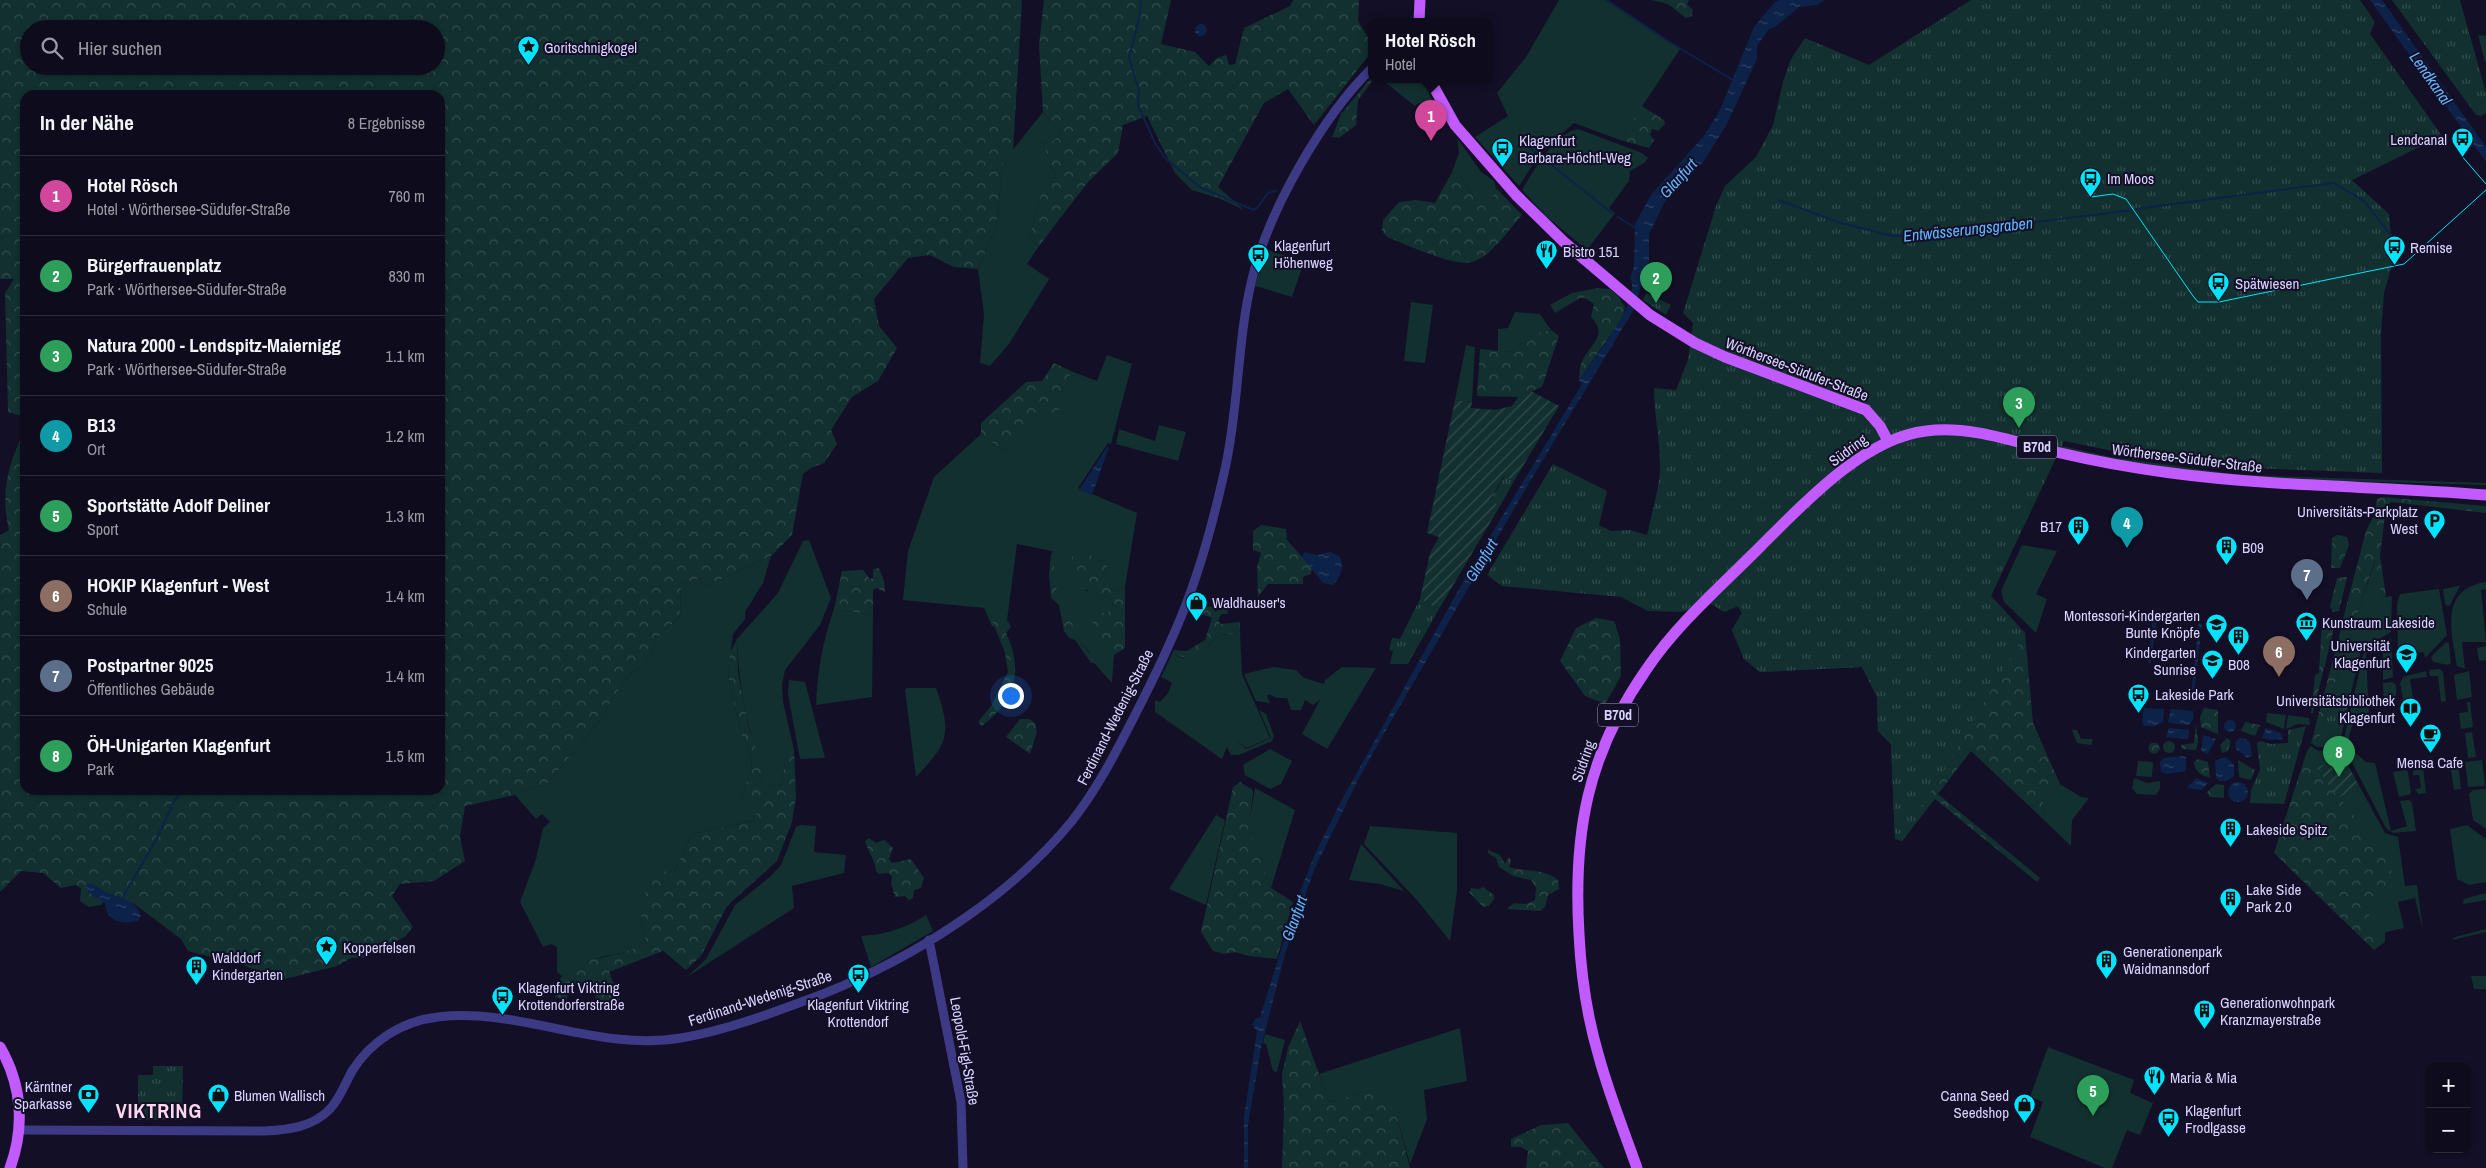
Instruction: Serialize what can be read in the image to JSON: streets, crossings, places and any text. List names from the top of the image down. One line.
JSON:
{"streets":{"main road":["Wörthersee-Südufer-Straße","B70d","Südring"],"street":["Ferdinand-Wedenig-Straße","Leopold-Figl-Straße"]},"crossings":[["Wörthersee-Südufer-Straße","Südring"],["Ferdinand-Wedenig-Straße","Leopold-Figl-Straße"]],"districts":["VIKTRING"],"water":["Lendkanal","Glanfurt","Entwässerungsgraben"],"places":{"place":["Goritschnigkogel","Kopperfelsen"],"bus stop":["Lendcanal","Klagenfurt Barbara-Höchtl-Weg","Im Moos","Remise","Klagenfurt Höhenweg","Spätwiesen","Lakeside Park","Klagenfurt Viktring Krottendorf","Klagenfurt Viktring Krottendorferstraße","Klagenfurt Frodlgasse"],"restaurant":["Bistro 151","Maria & Mia"],"parking":["Universitäts-Parkplatz West"],"building":["B17","B09","B08","Lakeside Spitz","Lake Side Park 2.0","Generationenpark Waidmannsdorf","Walddorf Kindergarten","Generationwohnpark Kranzmayerstraße"],"shop":["Waldhauser's","Blumen Wallisch","Canna Seed Seedshop"],"museum":["Kunstraum Lakeside"],"school or university":["Montessori-Kindergarten Bunte Knöpfe","Universität Klagenfurt","Kindergarten Sunrise"],"library":["Universitätsbibliothek Klagenfurt"],"cafe":["Mensa Cafe"],"bank":["Kärntner Sparkasse"]},"page":{"popup":["Hotel Rösch","Hotel"],"search":"Hier suchen","heading":["In der Nähe","8 Ergebnisse"],"pins":["1","2","3","4","7","6","8","5"],"list":[{"mark":"1","name":"Hotel Rösch","note":"Hotel · Wörthersee-Südufer-Straße","value":"760 m"},{"mark":"2","name":"Bürgerfrauenplatz","note":"Park · Wörthersee-Südufer-Straße","value":"830 m"},{"mark":"3","name":"Natura 2000 - Lendspitz-Maiernigg","note":"Park · Wörthersee-Südufer-Straße","value":"1.1 km"},{"mark":"4","name":"B13","note":"Ort","value":"1.2 km"},{"mark":"5","name":"Sportstätte Adolf Deliner","note":"Sport","value":"1.3 km"},{"mark":"6","name":"HOKIP Klagenfurt - West","note":"Schule","value":"1.4 km"},{"mark":"7","name":"Postpartner 9025","note":"Öffentliches Gebäude","value":"1.4 km"},{"mark":"8","name":"ÖH-Unigarten Klagenfurt","note":"Park","value":"1.5 km"}],"map_buttons":["+","−"]}}
